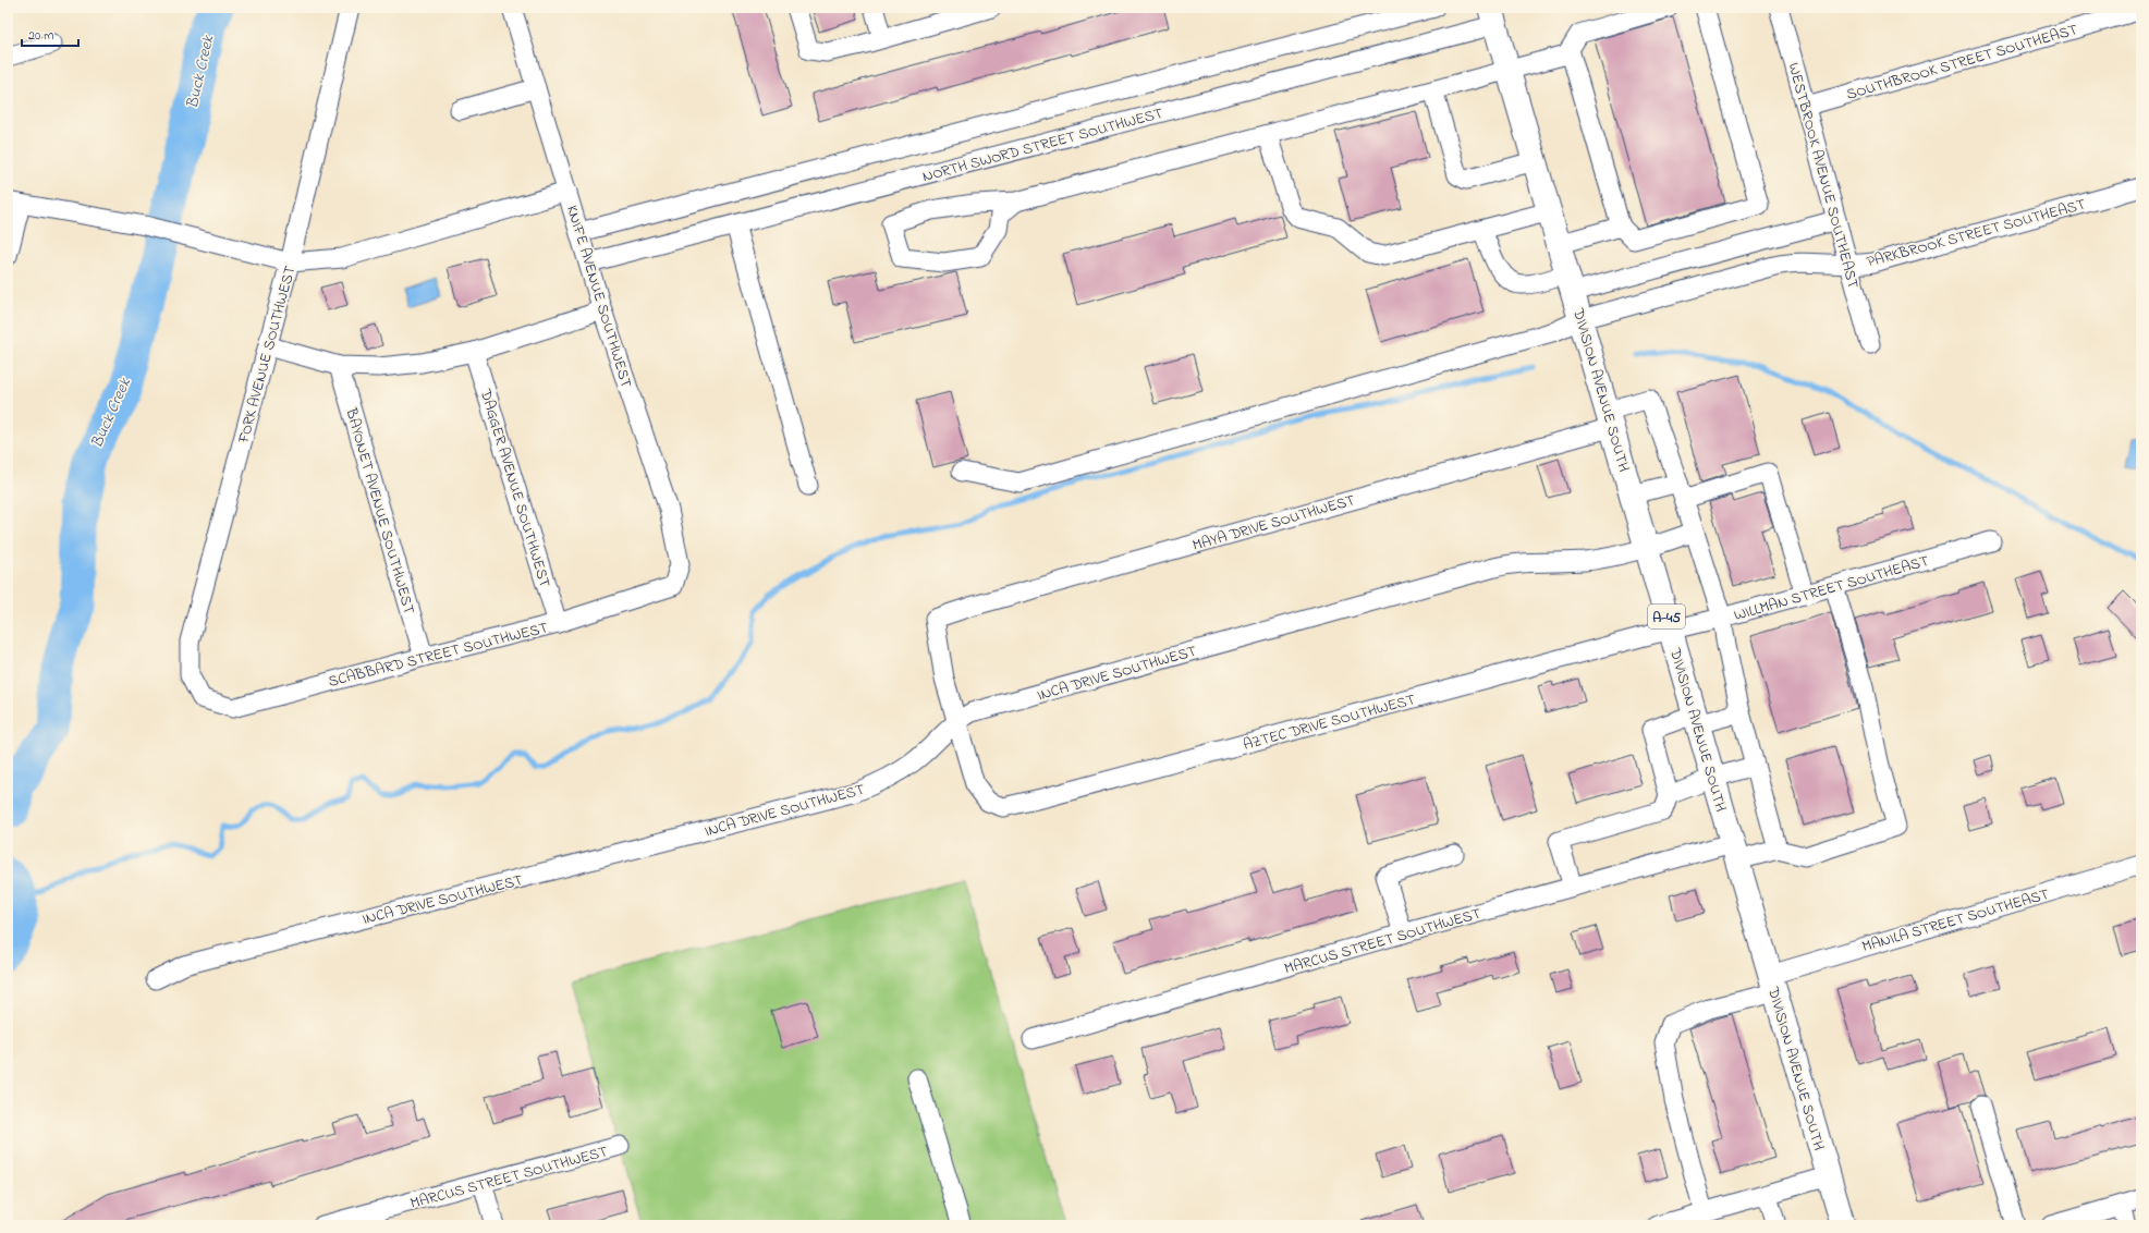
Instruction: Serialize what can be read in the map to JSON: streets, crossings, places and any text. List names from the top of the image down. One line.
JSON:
{"streets":{"main road":["DIVISION AVENUE SOUTH","A-45"],"street":["SOUTHBROOK STREET SOUTHEAST","NORTH SWORD STREET SOUTHWEST","WESTBROOK AVENUE SOUTHEAST","PARKBROOK STREET SOUTHEAST","KNIFE AVENUE SOUTHWEST","FORK AVENUE SOUTHWEST","DAGGER AVENUE SOUTHWEST","BAYONET AVENUE SOUTHWEST","MAYA DRIVE SOUTHWEST","WILLMAN STREET SOUTHEAST","SCABBARD STREET SOUTHWEST","INCA DRIVE SOUTHWEST","AZTEC DRIVE SOUTHWEST","MANILA STREET SOUTHEAST","MARCUS STREET SOUTHWEST"]},"crossings":[["SOUTHBROOK STREET SOUTHEAST","WESTBROOK AVENUE SOUTHEAST"],["NORTH SWORD STREET SOUTHWEST","KNIFE AVENUE SOUTHWEST"],["NORTH SWORD STREET SOUTHWEST","DIVISION AVENUE SOUTH"],["WESTBROOK AVENUE SOUTHEAST","PARKBROOK STREET SOUTHEAST"],["PARKBROOK STREET SOUTHEAST","DIVISION AVENUE SOUTH"],["KNIFE AVENUE SOUTHWEST","SCABBARD STREET SOUTHWEST"],["FORK AVENUE SOUTHWEST","SCABBARD STREET SOUTHWEST"],["DIVISION AVENUE SOUTH","MAYA DRIVE SOUTHWEST"],["DIVISION AVENUE SOUTH","WILLMAN STREET SOUTHEAST"],["DIVISION AVENUE SOUTH","INCA DRIVE SOUTHWEST"],["DIVISION AVENUE SOUTH","AZTEC DRIVE SOUTHWEST"],["DIVISION AVENUE SOUTH","MANILA STREET SOUTHEAST"],["DIVISION AVENUE SOUTH","MARCUS STREET SOUTHWEST"],["DAGGER AVENUE SOUTHWEST","SCABBARD STREET SOUTHWEST"],["BAYONET AVENUE SOUTHWEST","SCABBARD STREET SOUTHWEST"],["MAYA DRIVE SOUTHWEST","INCA DRIVE SOUTHWEST"],["MAYA DRIVE SOUTHWEST","AZTEC DRIVE SOUTHWEST"],["WILLMAN STREET SOUTHEAST","AZTEC DRIVE SOUTHWEST"],["INCA DRIVE SOUTHWEST","AZTEC DRIVE SOUTHWEST"]],"water":["Buck Creek"],"scale_bar":"20 m"}
